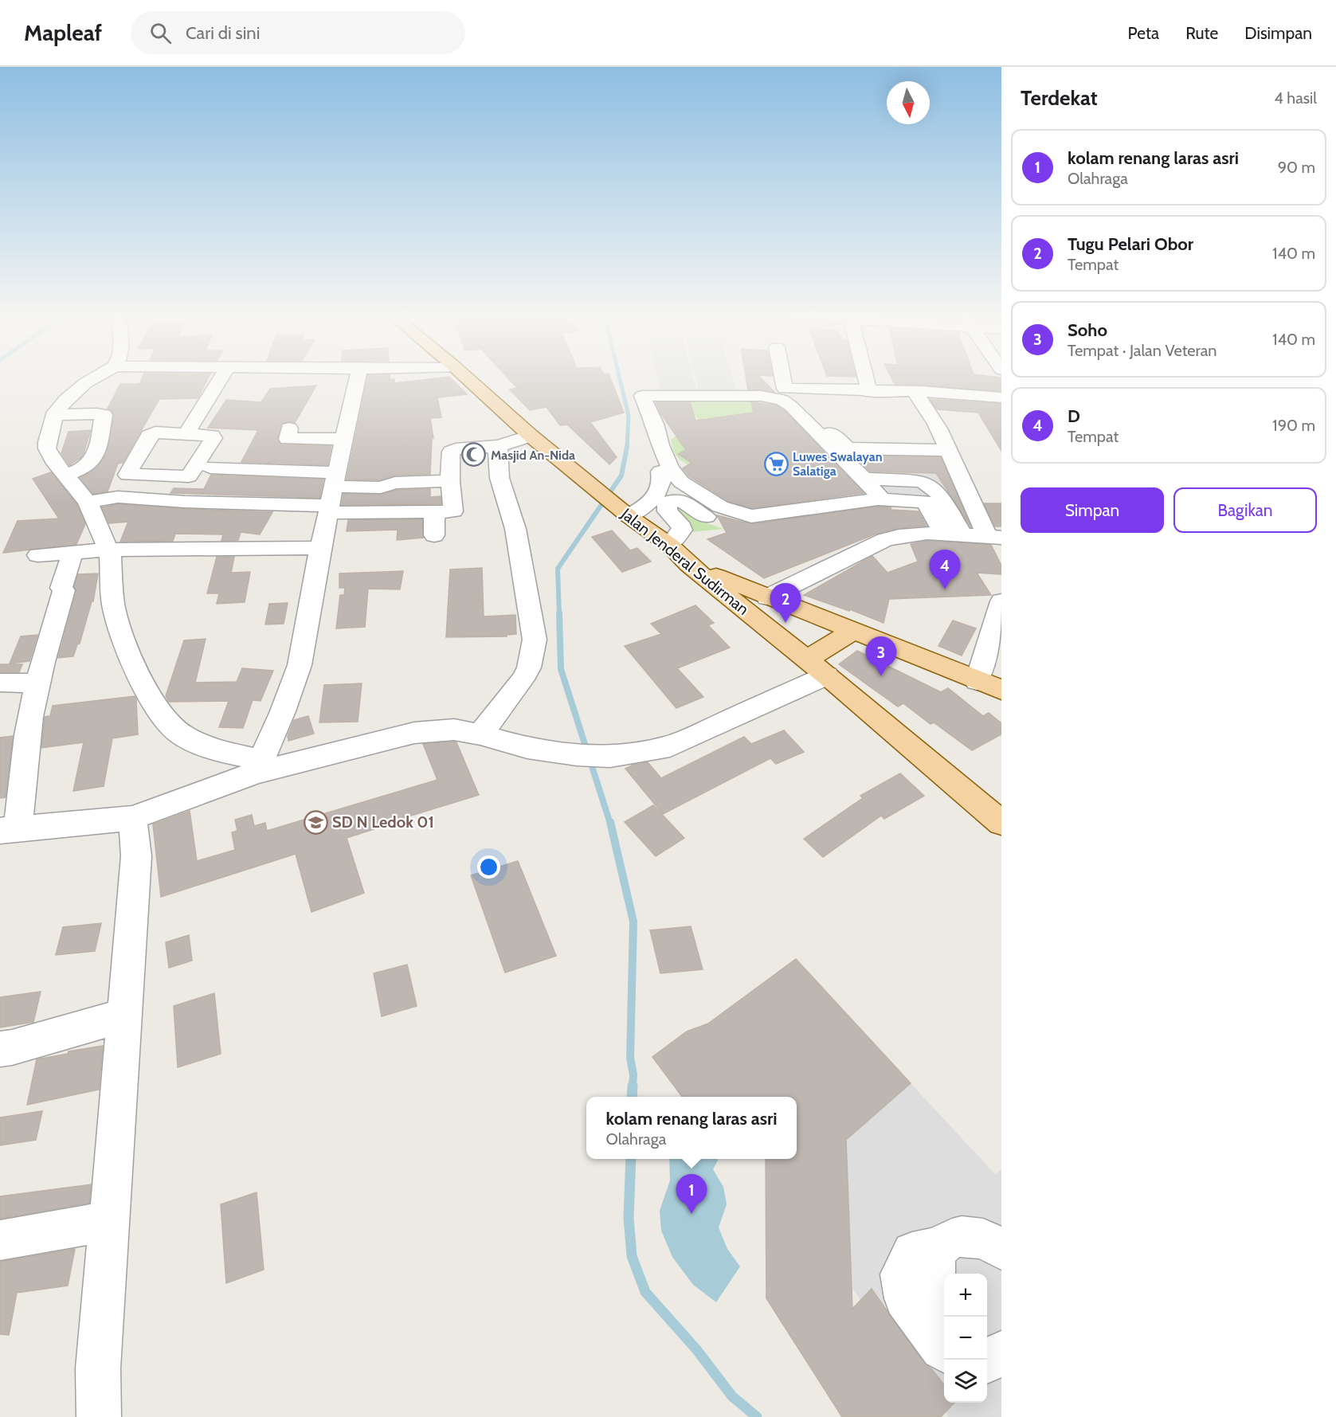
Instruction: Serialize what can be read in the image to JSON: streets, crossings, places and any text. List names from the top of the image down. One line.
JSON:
{"streets":{"main road":["Jalan Jenderal Sudirman"]},"places":{"mosque":["Masjid An-Nida"],"supermarket":["Luwes Swalayan Salatiga"],"school or university":["SD N Ledok 01"]},"north":"bottom","page":{"header":"Mapleaf","search":"Cari di sini","nav":["Peta","Rute","Disimpan"],"heading":["Terdekat","4 hasil"],"list":[{"mark":"1","name":"kolam renang laras asri","note":"Olahraga","value":"90 m"},{"mark":"2","name":"Tugu Pelari Obor","note":"Tempat","value":"140 m"},{"mark":"3","name":"Soho","note":"Tempat · Jalan Veteran","value":"140 m"},{"mark":"4","name":"D","note":"Tempat","value":"190 m"}],"buttons":["Simpan","Bagikan"],"pins":["4","2","3","1"],"popup":["kolam renang laras asri","Olahraga"],"map_buttons":["+","−"]}}
